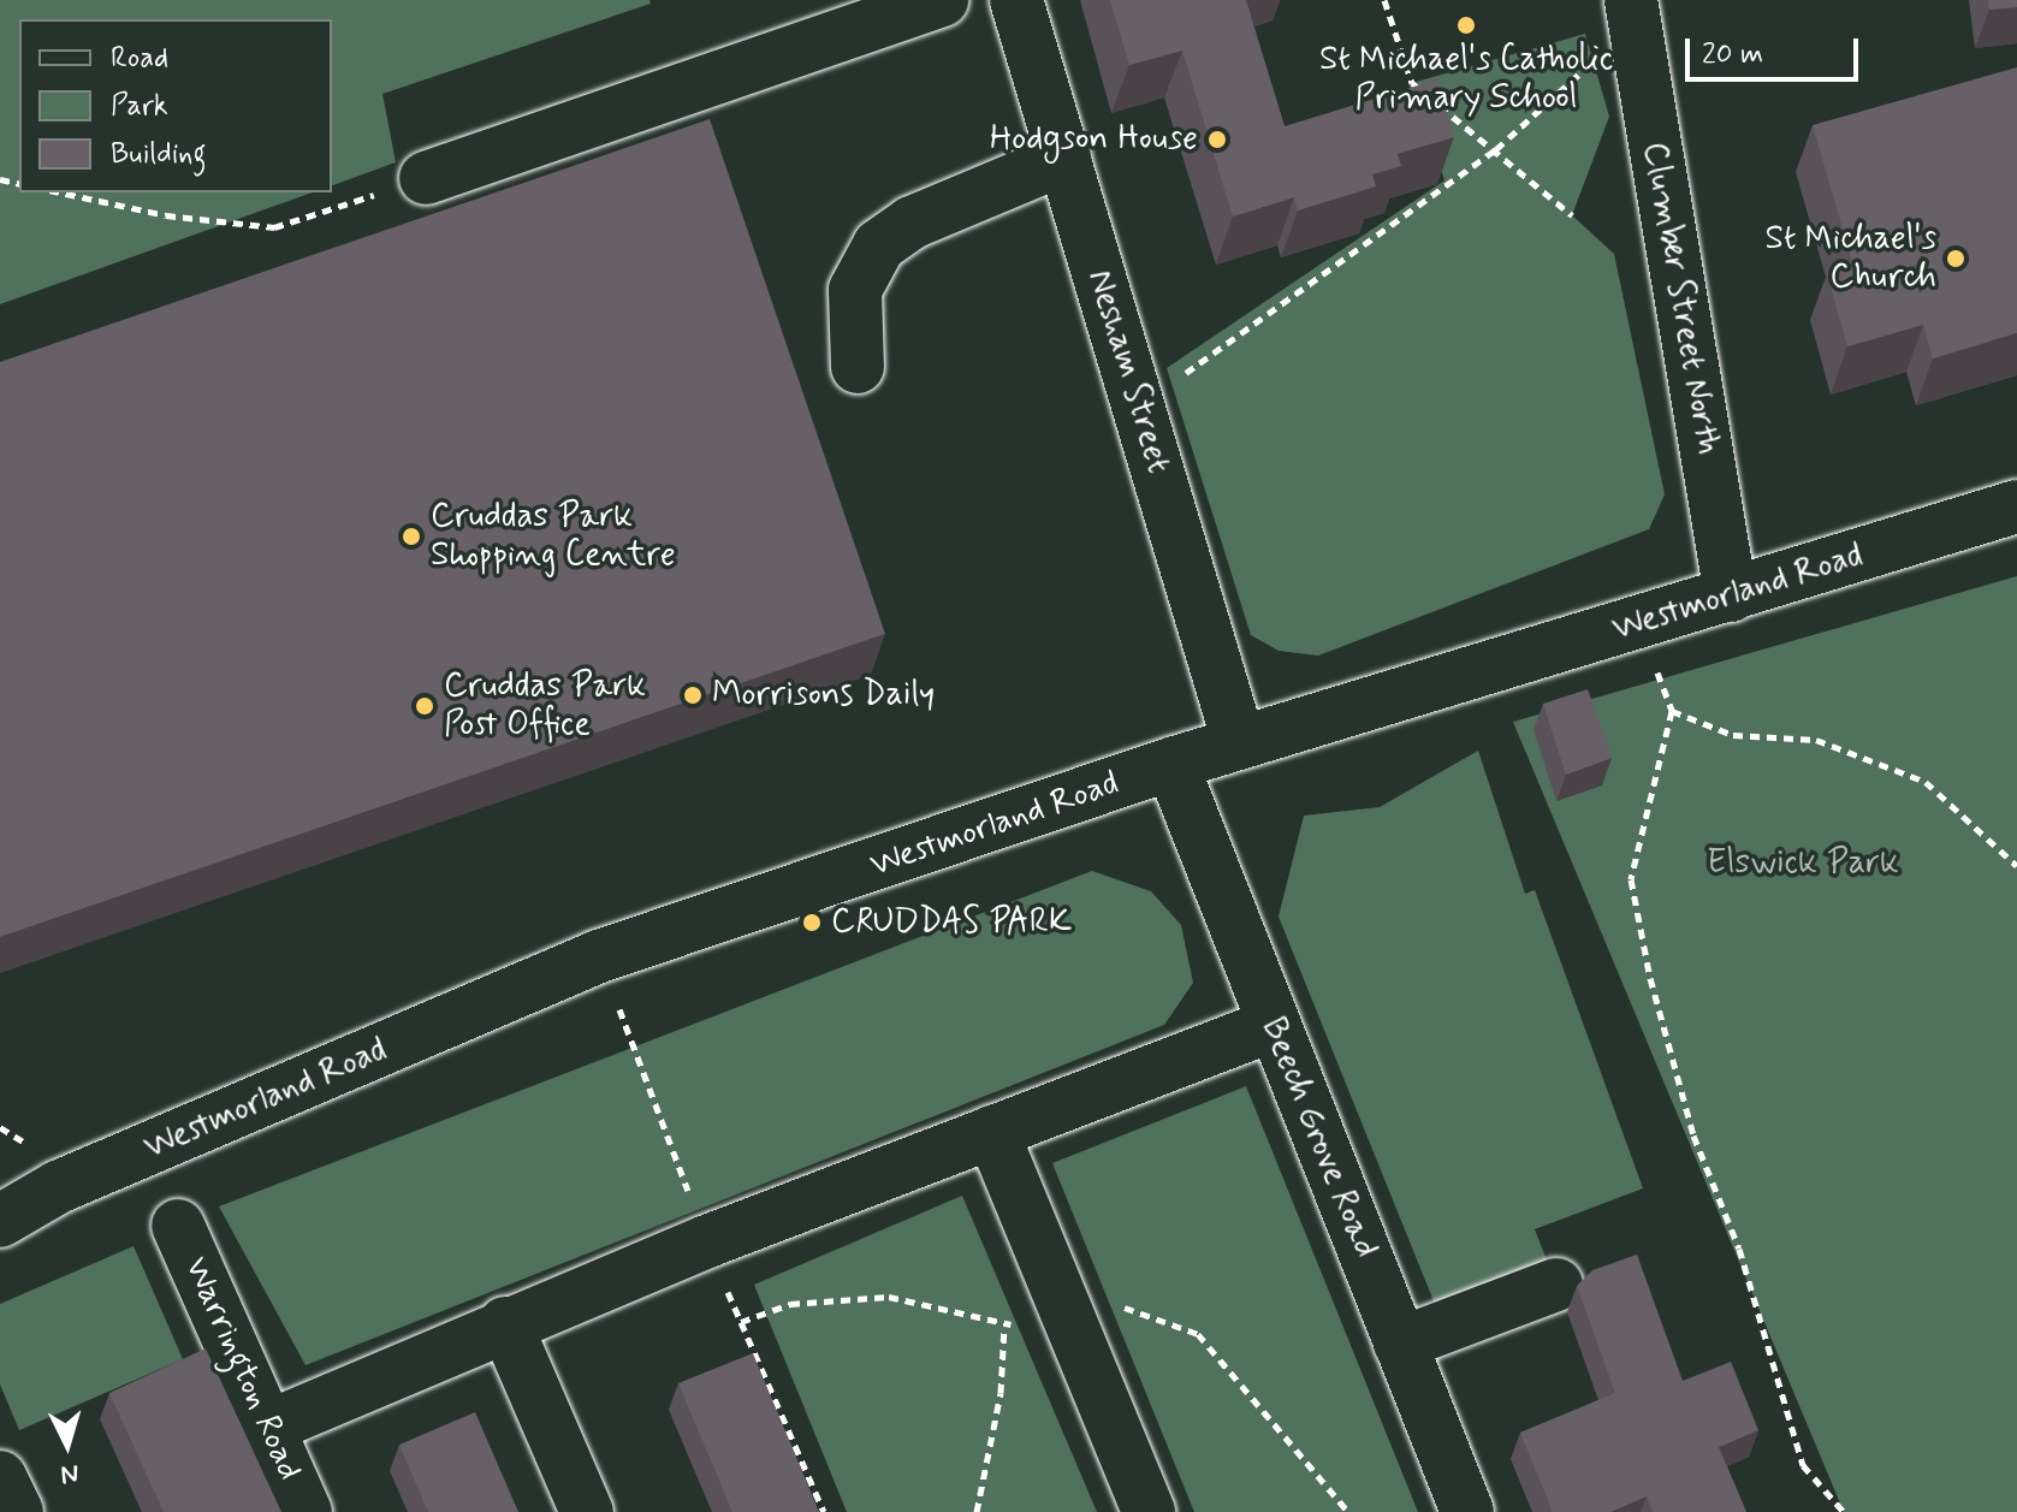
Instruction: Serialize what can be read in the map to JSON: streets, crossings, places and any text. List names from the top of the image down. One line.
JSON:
{"streets":{"street":["Clumber Street North","Nesham Street","Westmorland Road","Beech Grove Road","Warrington Road"]},"crossings":[["Clumber Street North","Westmorland Road"],["Nesham Street","Westmorland Road"],["Westmorland Road","Beech Grove Road"]],"parks":["Elswick Park"],"places":["St Michael's Catholic Primary School","Hodgson House","St Michael's Church","Cruddas Park Shopping Centre","Morrisons Daily","Cruddas Park Post Office","CRUDDAS PARK"],"legend":["Road","Park","Building"],"scale_bar":"20 m","north":"bottom"}
